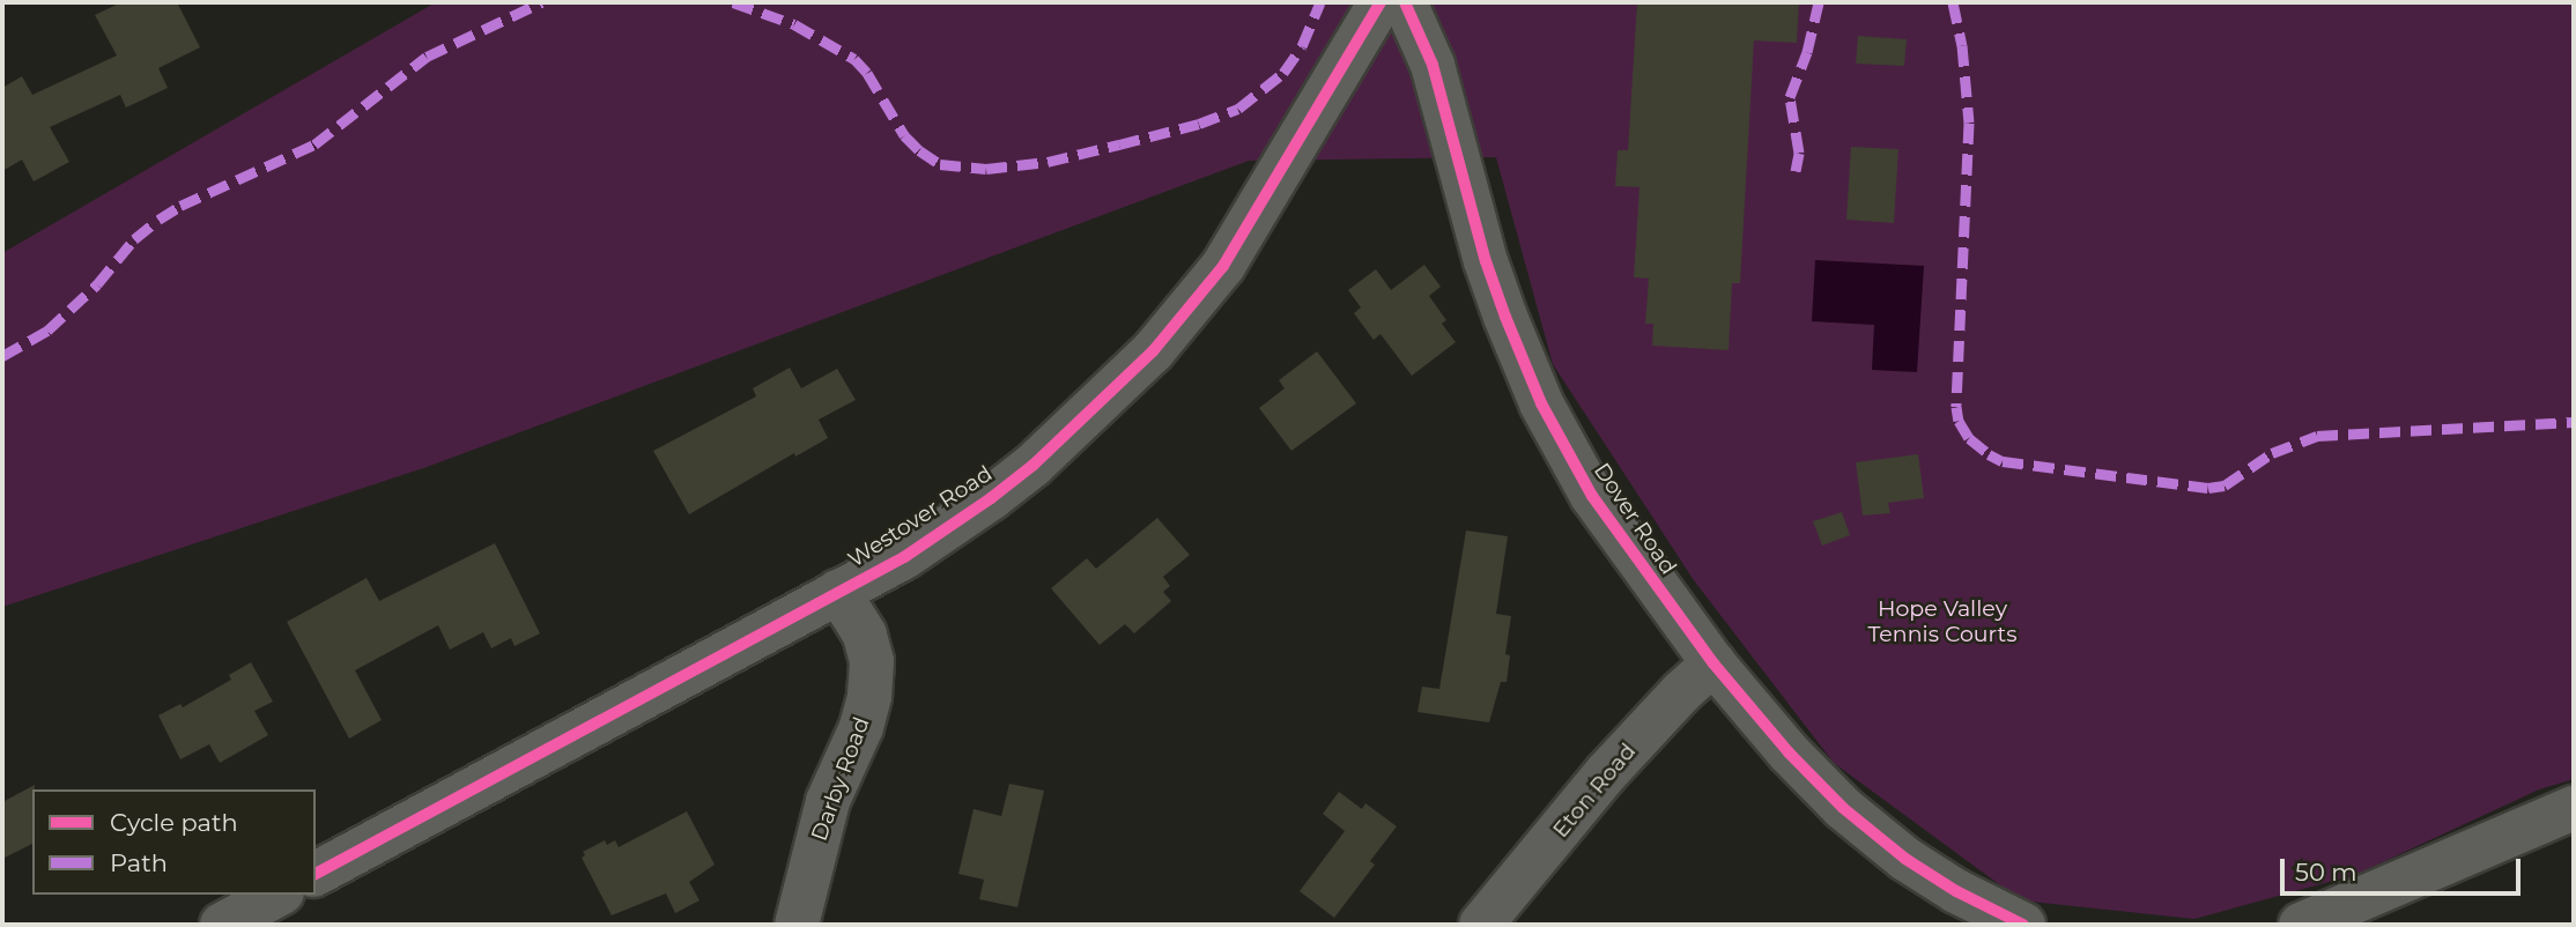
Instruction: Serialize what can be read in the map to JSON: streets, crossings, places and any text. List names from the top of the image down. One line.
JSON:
{"streets":{"street":["Westover Road","Dover Road","Darby Road","Eton Road"]},"crossings":[["Westover Road","Darby Road"],["Dover Road","Eton Road"]],"parks":["Hope Valley Tennis Courts"],"legend":["Cycle path","Path"],"scale_bar":"50 m"}
